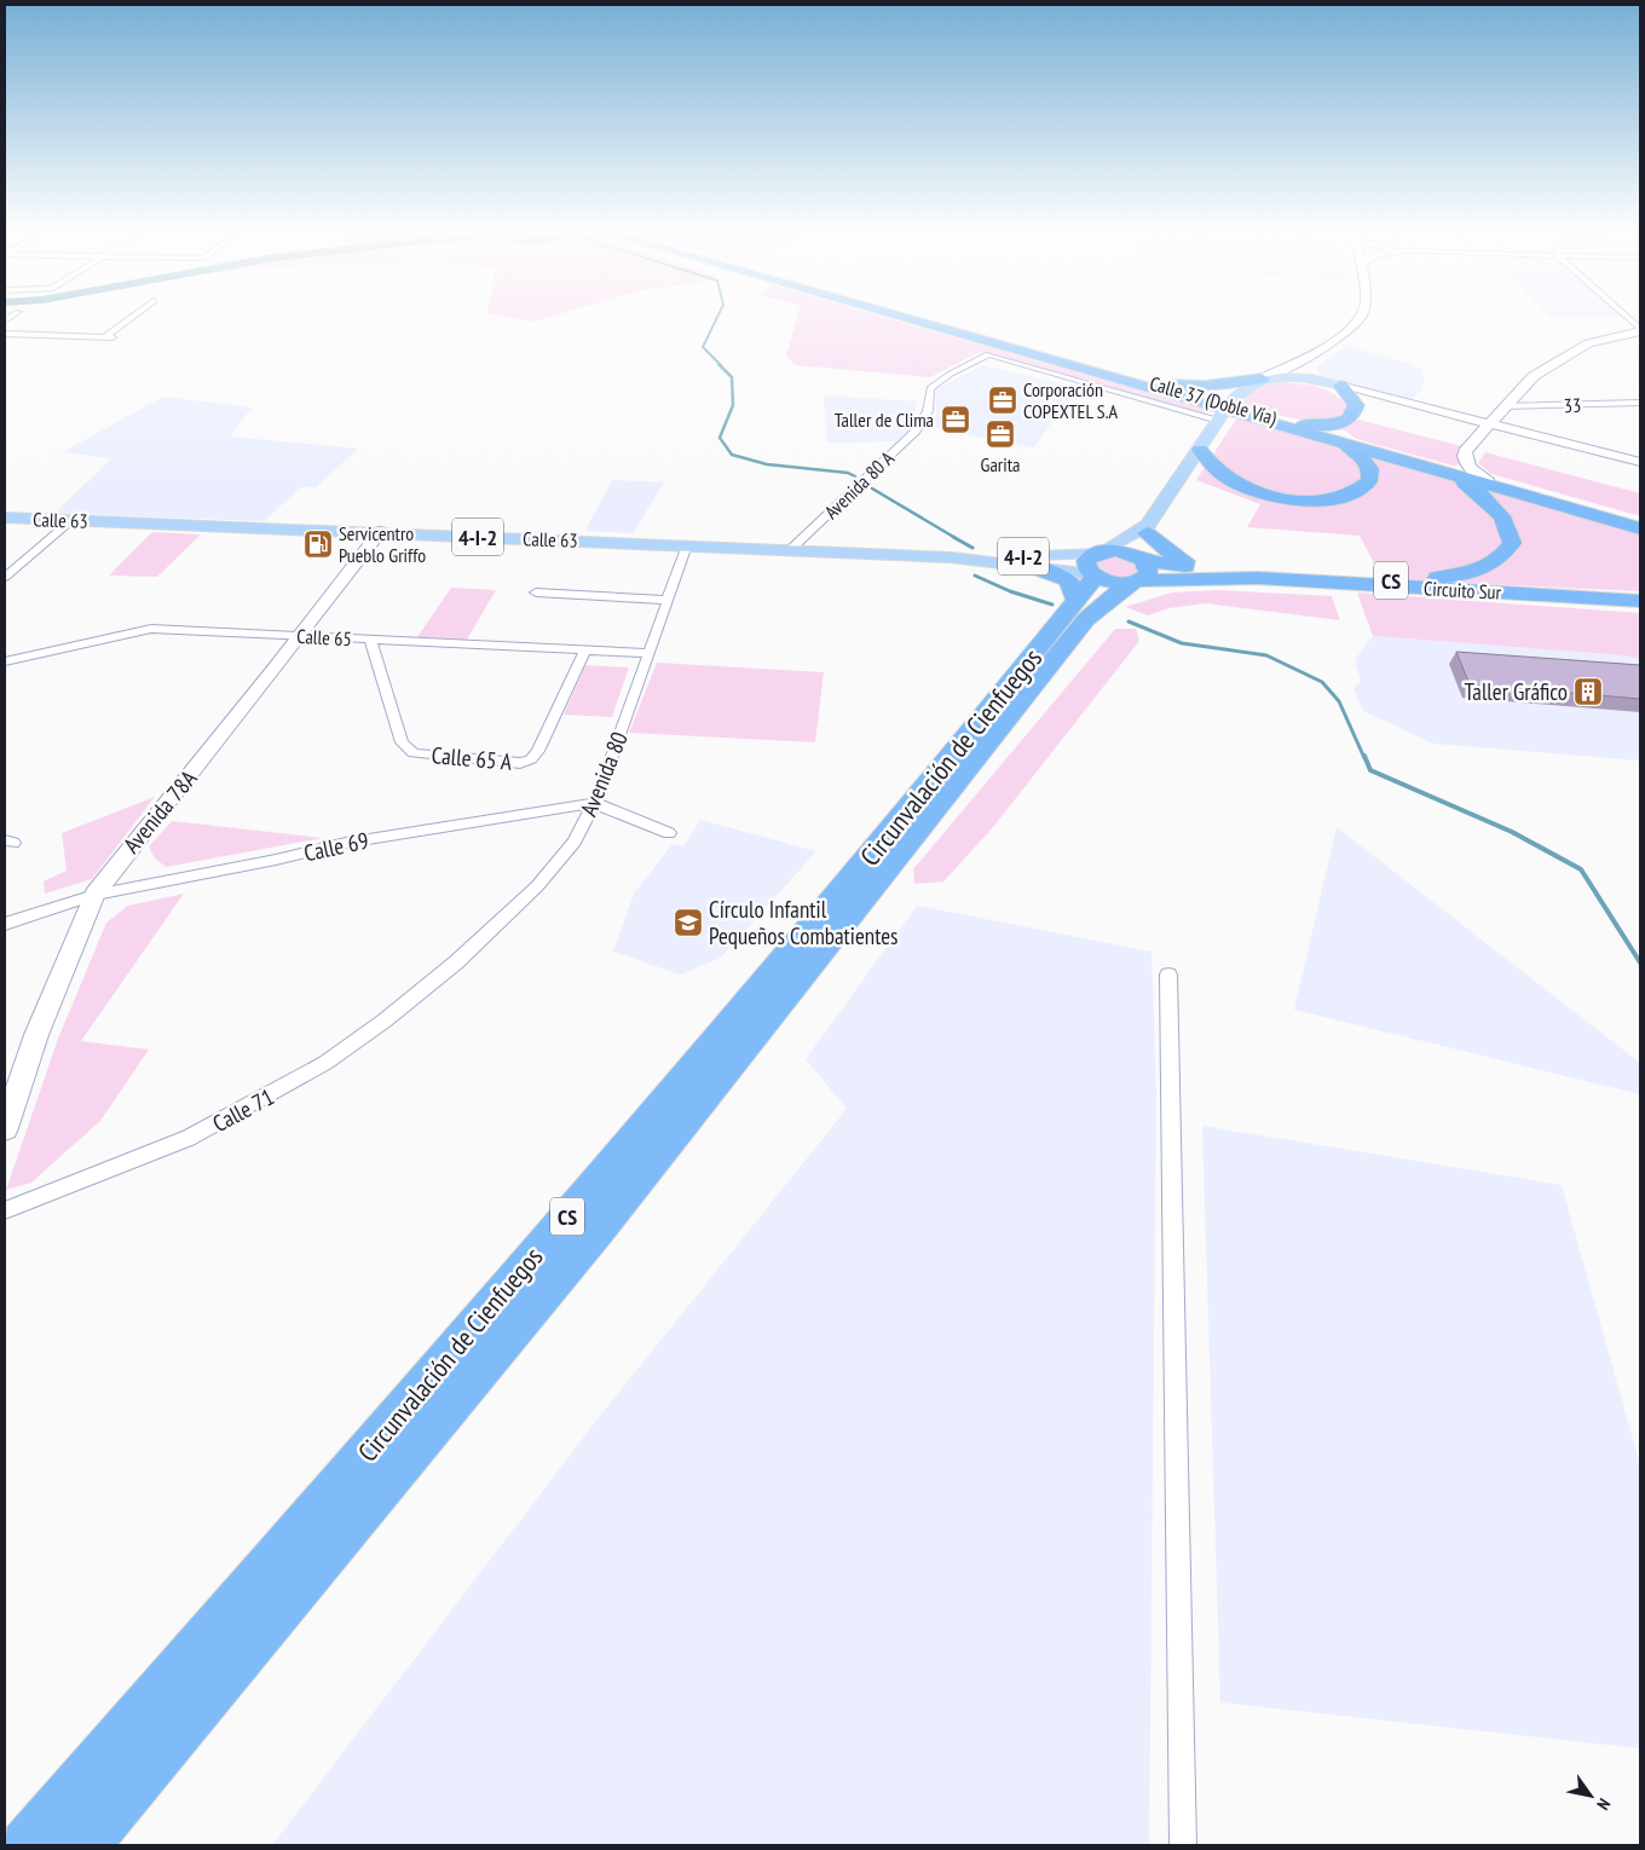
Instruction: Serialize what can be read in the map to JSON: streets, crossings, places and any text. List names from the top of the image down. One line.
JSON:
{"streets":{"highway":["Calle 37 (Doble Vía)","CS","Circuito Sur","Circunvalación de Cienfuegos"],"main road":["Calle 63","4-I-2"],"street":["33","Avenida 80 A","Calle 65","Calle 65 A","Avenida 80","Avenida 78A","Calle 69","Calle 71"]},"crossings":[["Calle 37 (Doble Vía)","Avenida 80 A"],["Avenida 80 A","Calle 63"],["Calle 63","Circuito Sur"],["Calle 63","Circunvalación de Cienfuegos"],["Calle 63","Avenida 80"],["Calle 63","Avenida 78A"],["Circuito Sur","Circunvalación de Cienfuegos"],["Calle 65","Calle 65 A"],["Calle 65","Avenida 80"],["Calle 65","Avenida 78A"],["Avenida 80","Calle 69"],["Avenida 80","Calle 71"],["Avenida 78A","Calle 69"]],"places":{"office":["Corporación COPEXTEL S.A","Taller de Clima","Garita"],"fuel station":["Servicentro Pueblo Griffo"],"building":["Taller Gráfico"],"school or university":["Círculo Infantil Pequeños Combatientes"]},"north":"bottom right"}
